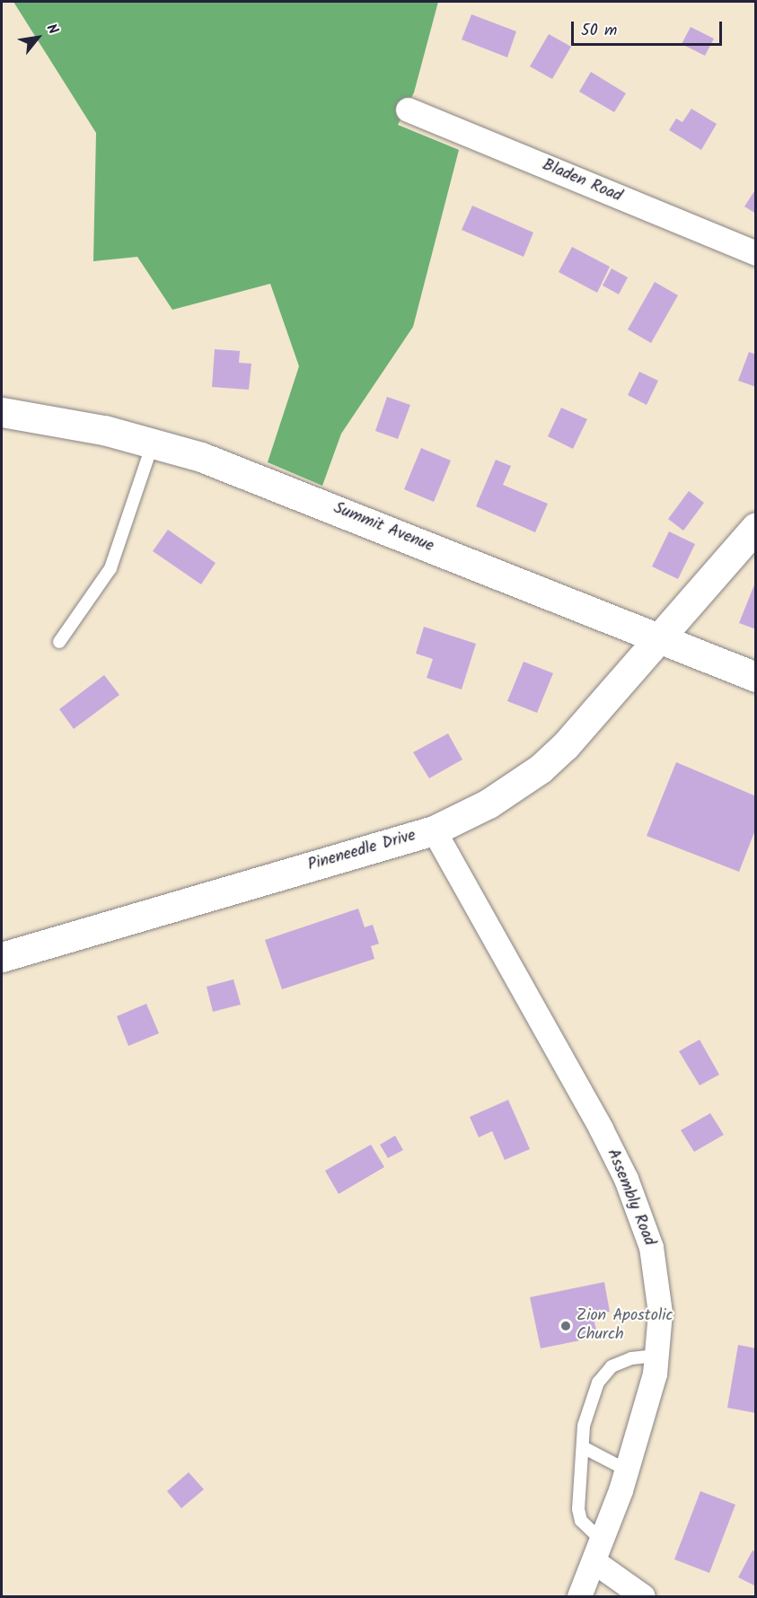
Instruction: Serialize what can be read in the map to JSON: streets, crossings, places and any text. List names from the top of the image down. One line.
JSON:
{"streets":{"main road":["Summit Avenue","Pineneedle Drive"],"street":["Bladen Road","Assembly Road"]},"crossings":[["Summit Avenue","Pineneedle Drive"],["Pineneedle Drive","Assembly Road"]],"places":["Zion Apostolic Church"],"scale_bar":"50 m","north":"top right"}
